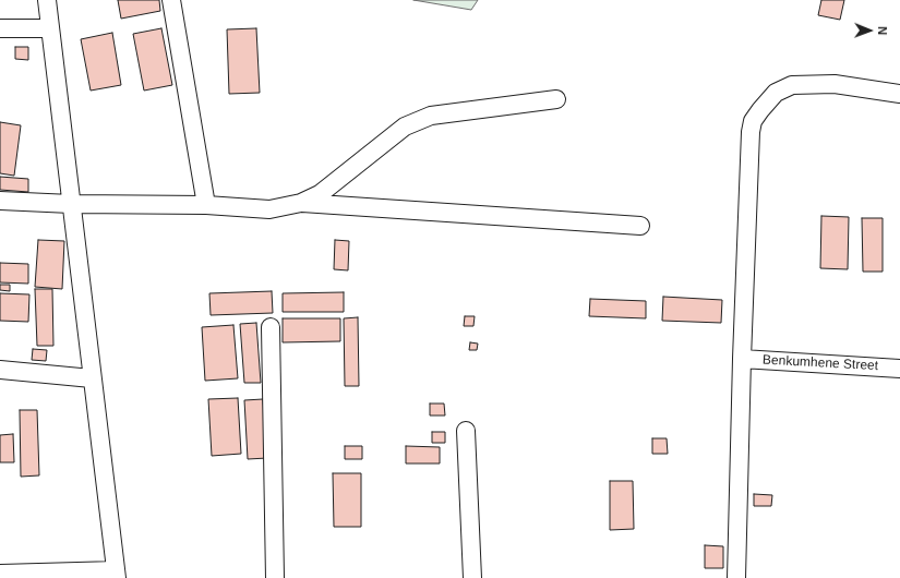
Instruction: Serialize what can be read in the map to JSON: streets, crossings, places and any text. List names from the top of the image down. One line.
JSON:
{"streets":{"street":["Benkumhene Street"]},"north":"right"}
